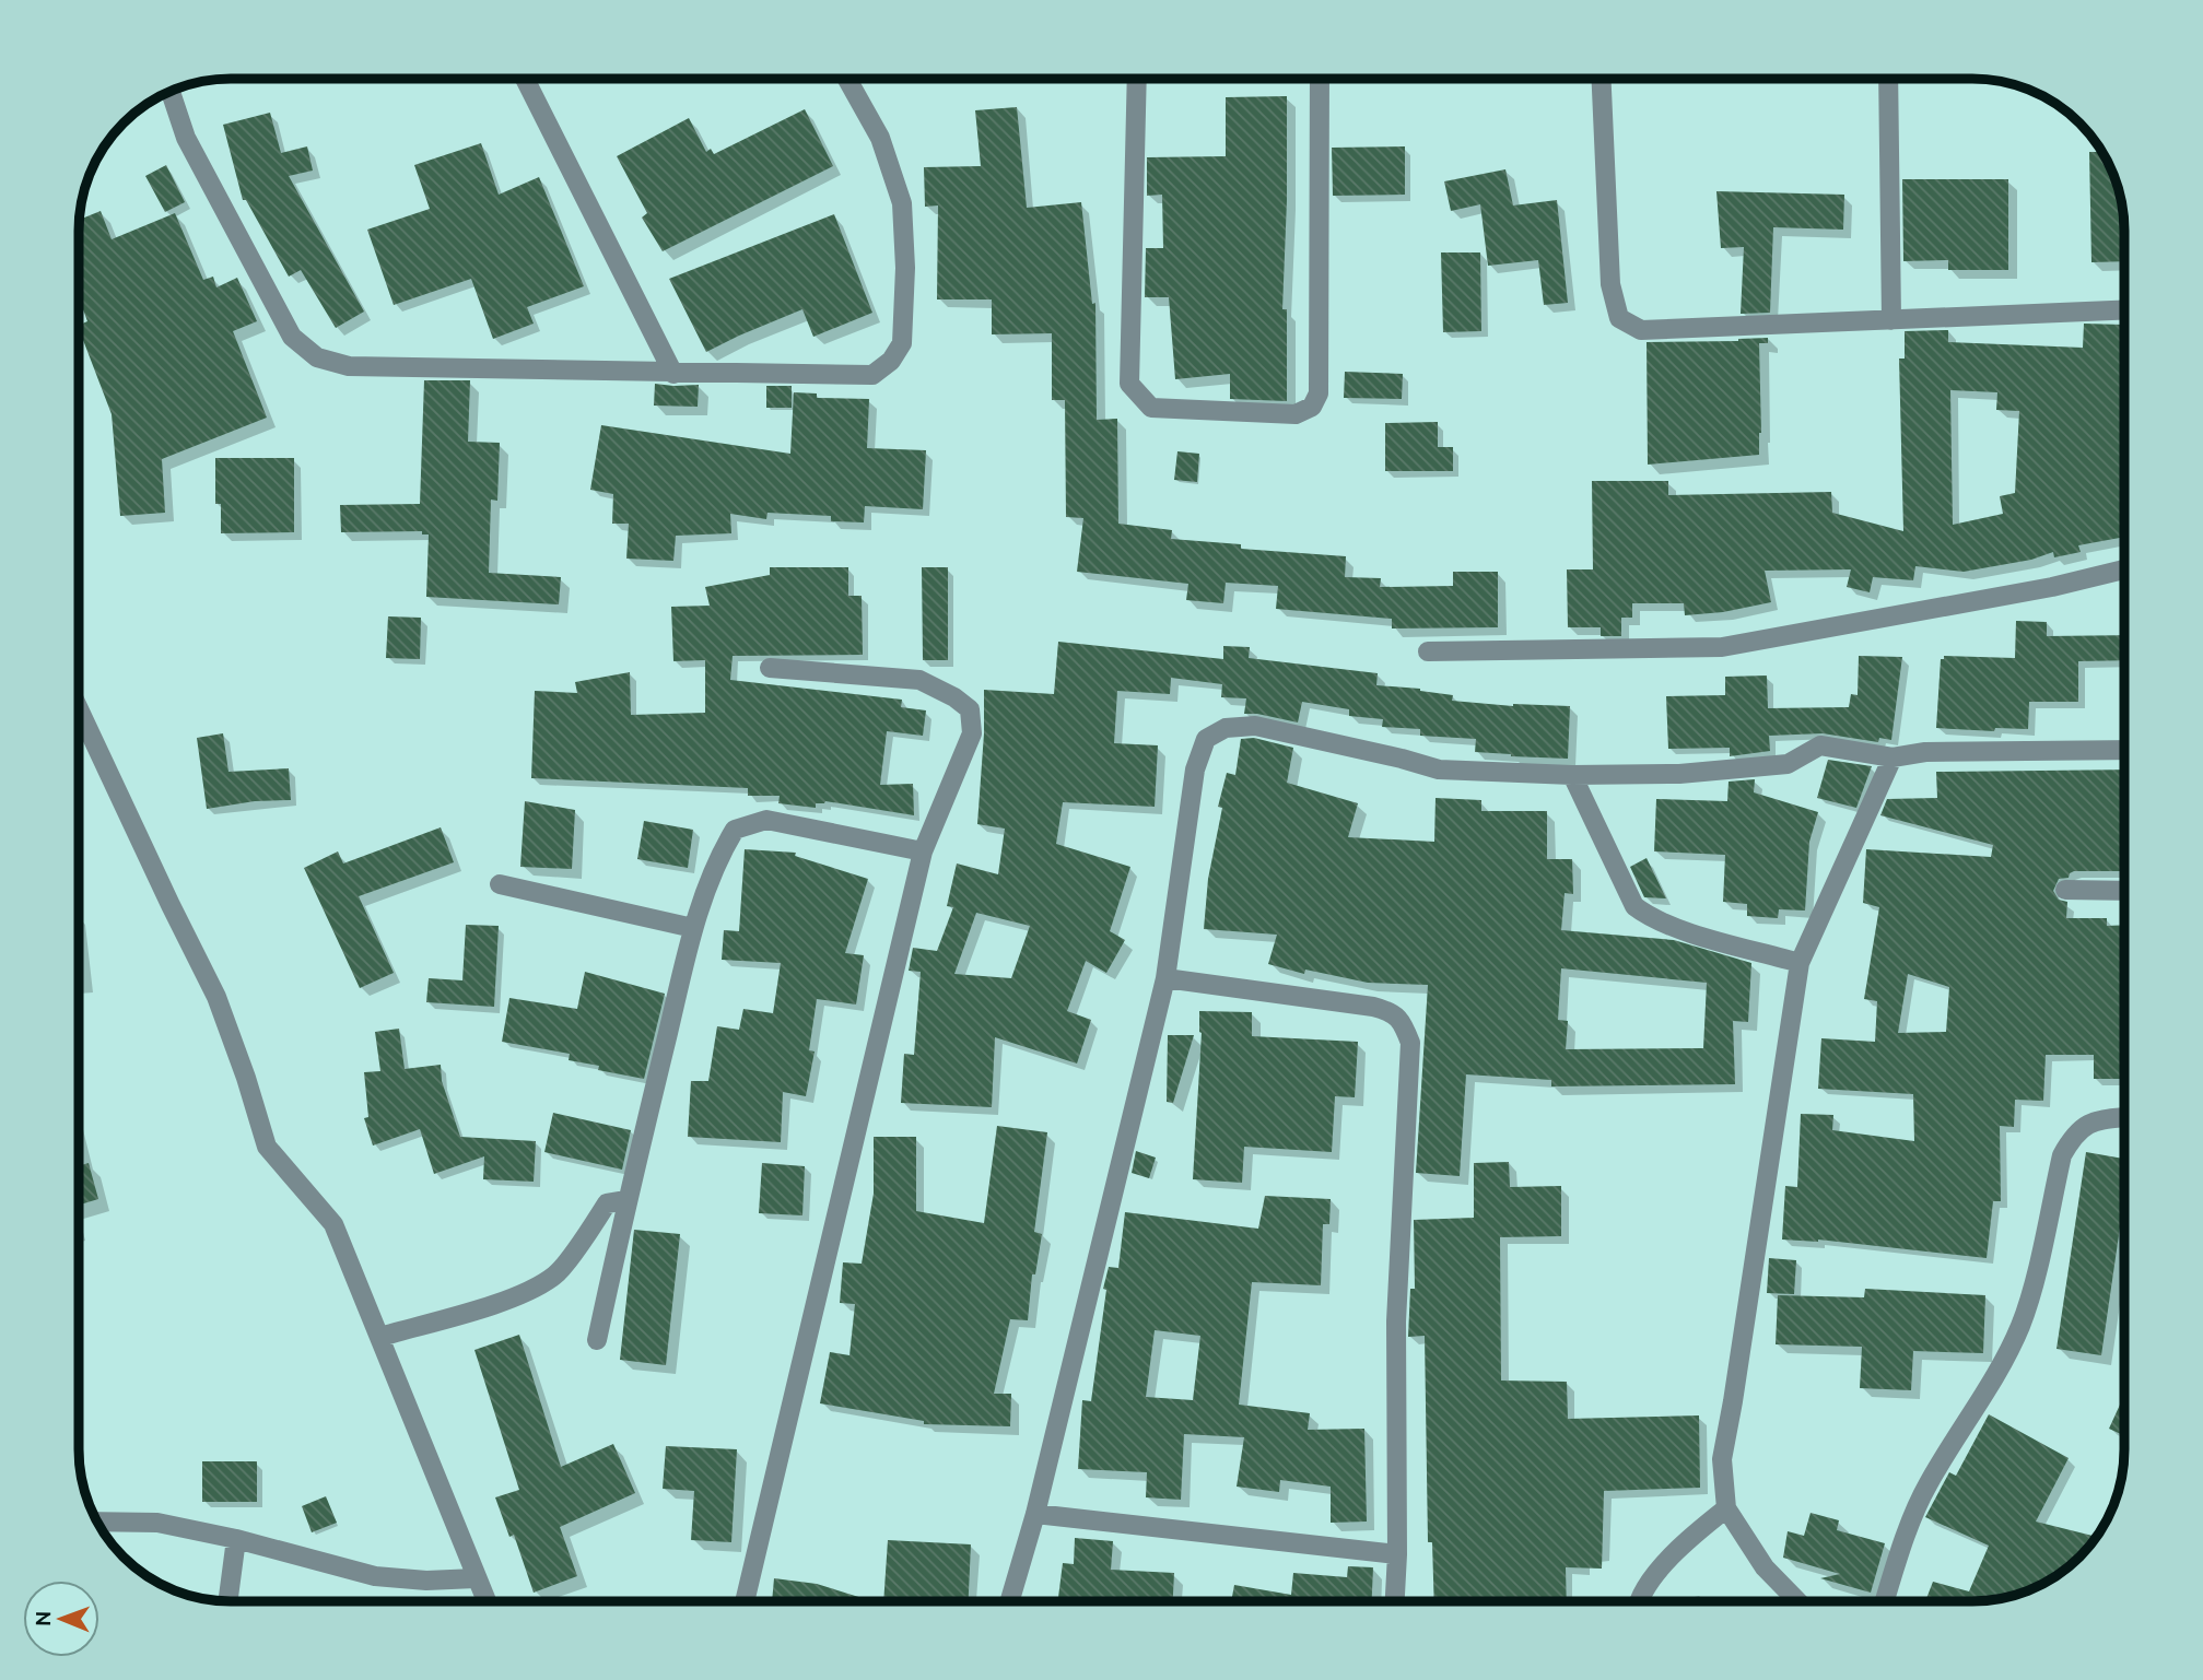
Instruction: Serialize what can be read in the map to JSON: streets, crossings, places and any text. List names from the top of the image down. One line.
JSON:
{"north":"left"}
